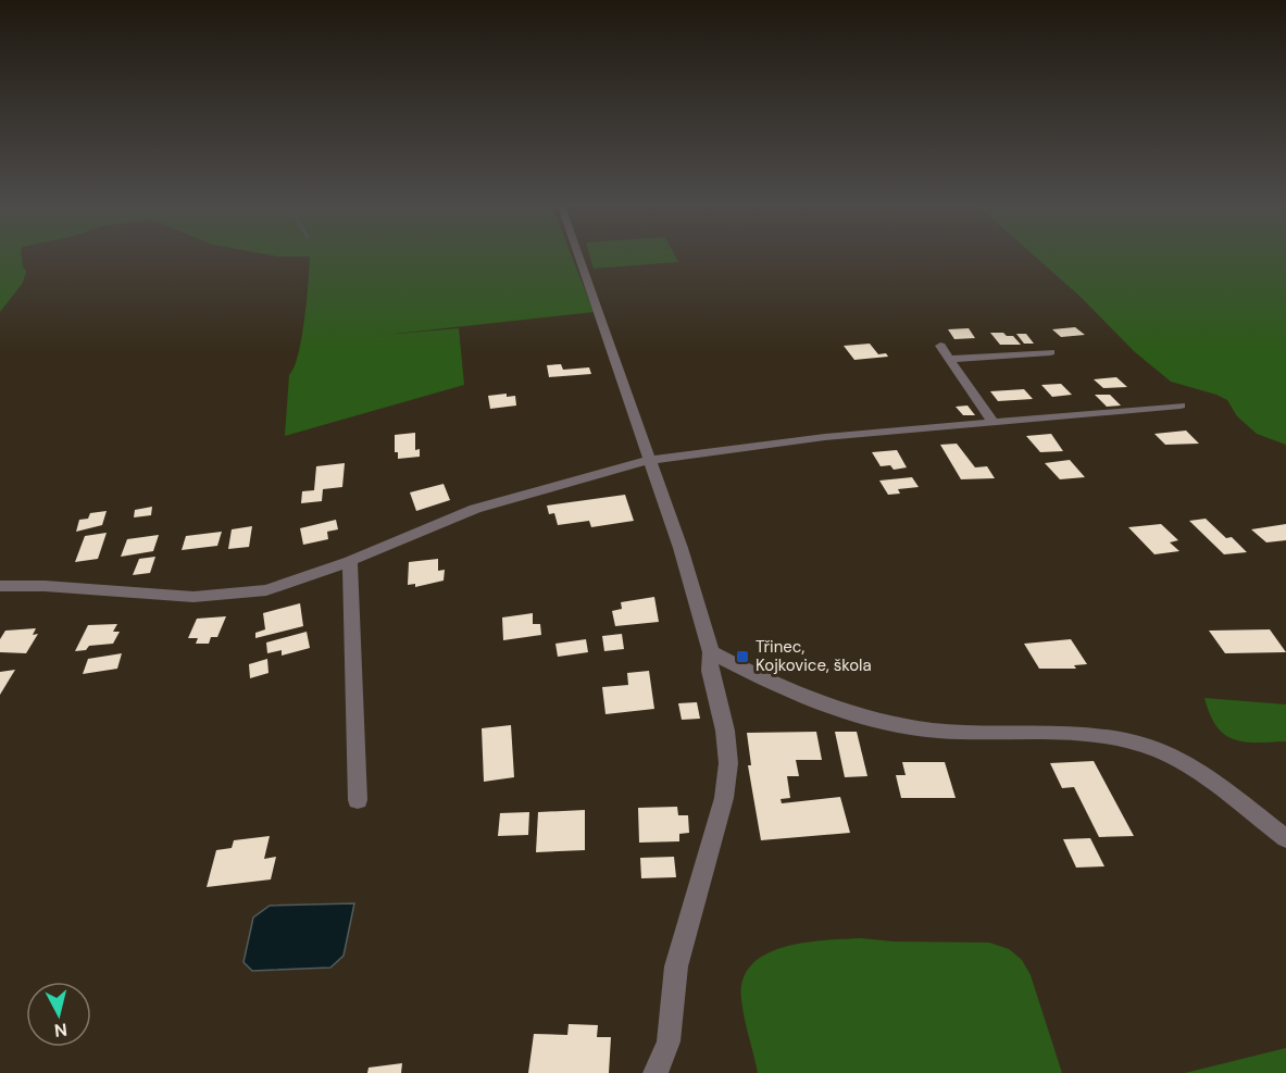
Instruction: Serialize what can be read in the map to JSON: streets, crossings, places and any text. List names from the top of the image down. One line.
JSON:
{"places":{"transit":["Třinec, Kojkovice, škola"]},"north":"bottom"}
